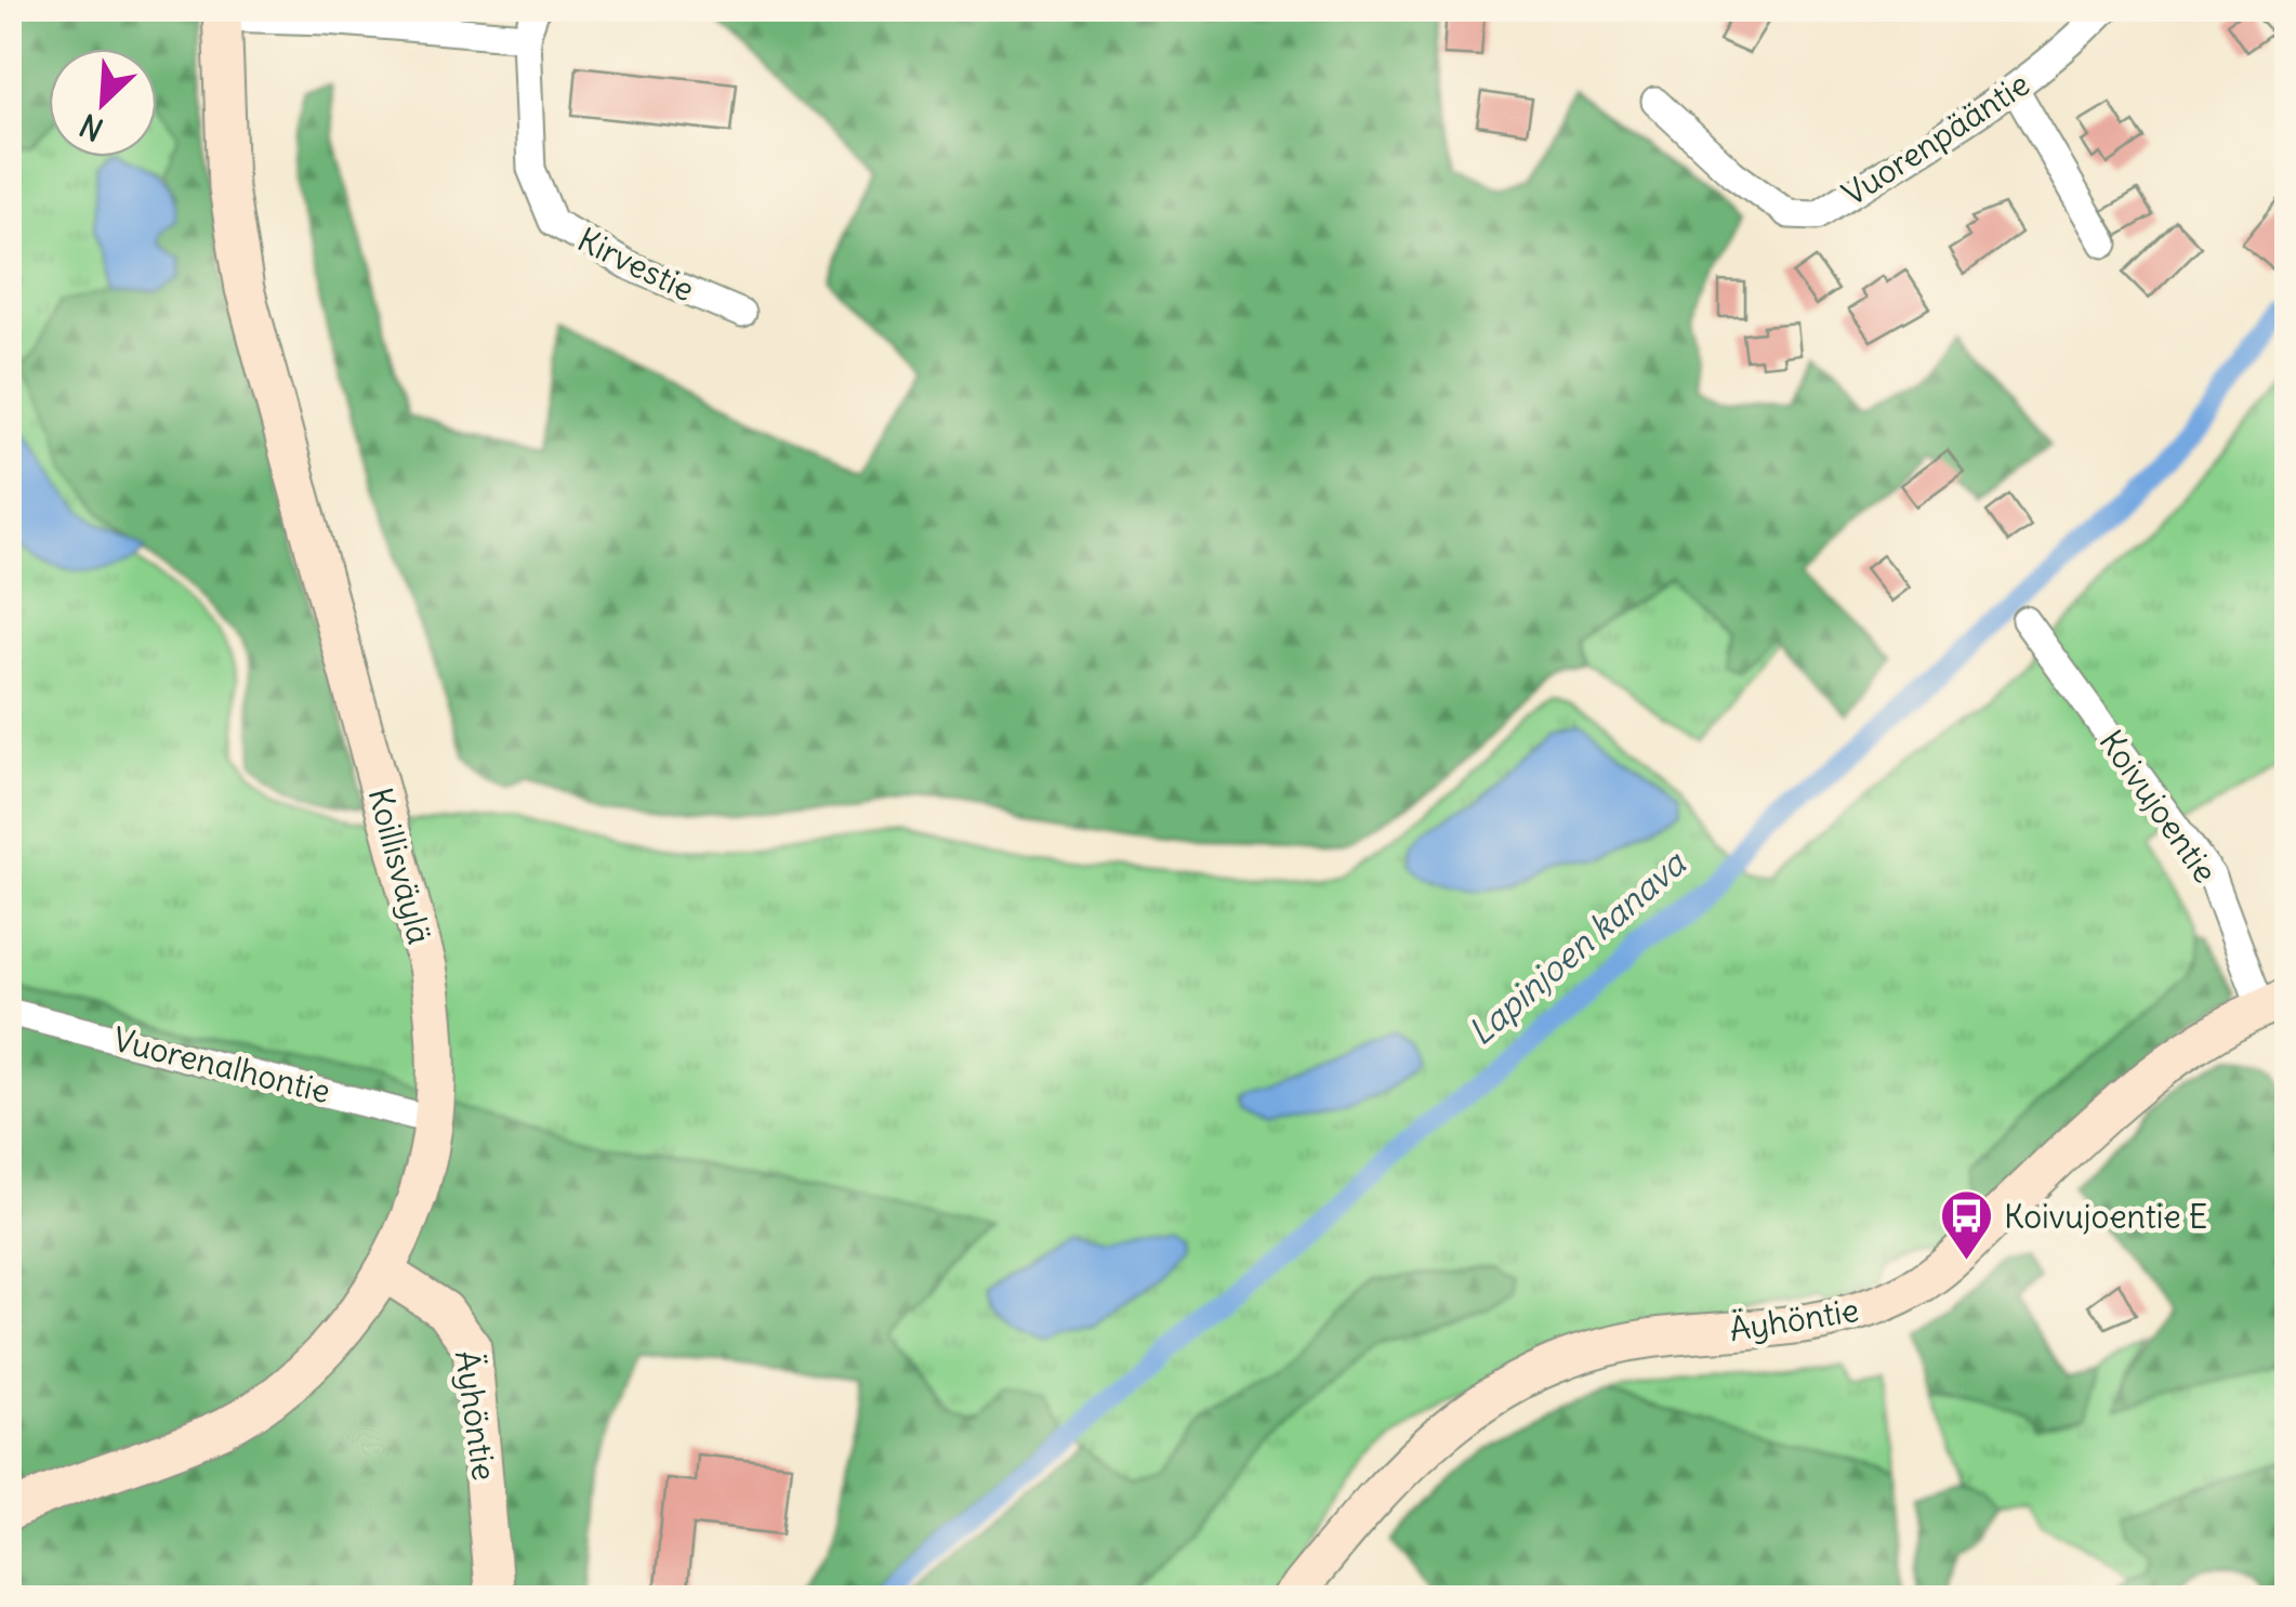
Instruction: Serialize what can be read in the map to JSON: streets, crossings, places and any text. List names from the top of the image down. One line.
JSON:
{"streets":{"main road":["Koillisväylä","Äyhöntie"],"street":["Vuorenpääntie","Kirvestie","Koivujoentie","Vuorenalhontie"]},"crossings":[["Koivujoentie","Äyhöntie"],["Koillisväylä","Vuorenalhontie"],["Koillisväylä","Äyhöntie"]],"water":["Lapinjoen kanava"],"places":{"bus stop":["Koivujoentie E"]},"north":"bottom left"}
